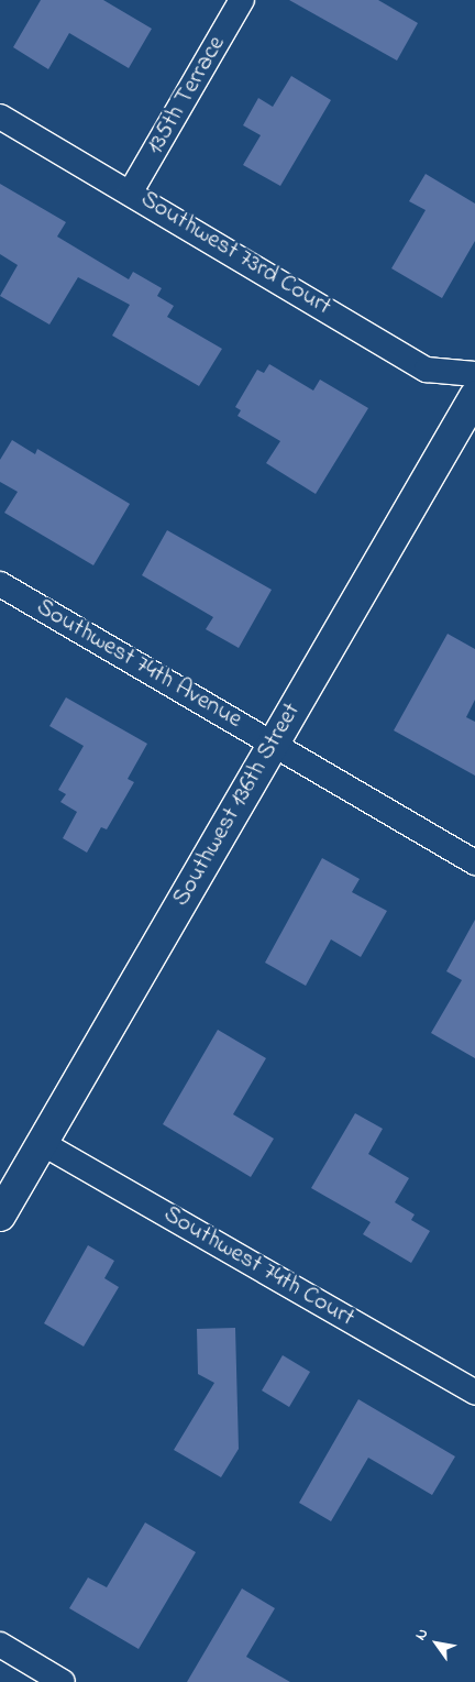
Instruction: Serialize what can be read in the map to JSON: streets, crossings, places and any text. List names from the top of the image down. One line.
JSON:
{"streets":{"street":["135th Terrace","Southwest 73rd Court","Southwest 74th Avenue","Southwest 136th Street","Southwest 74th Court"]},"crossings":[["135th Terrace","Southwest 73rd Court"],["Southwest 74th Avenue","Southwest 136th Street"],["Southwest 136th Street","Southwest 74th Court"]],"north":"top left"}
